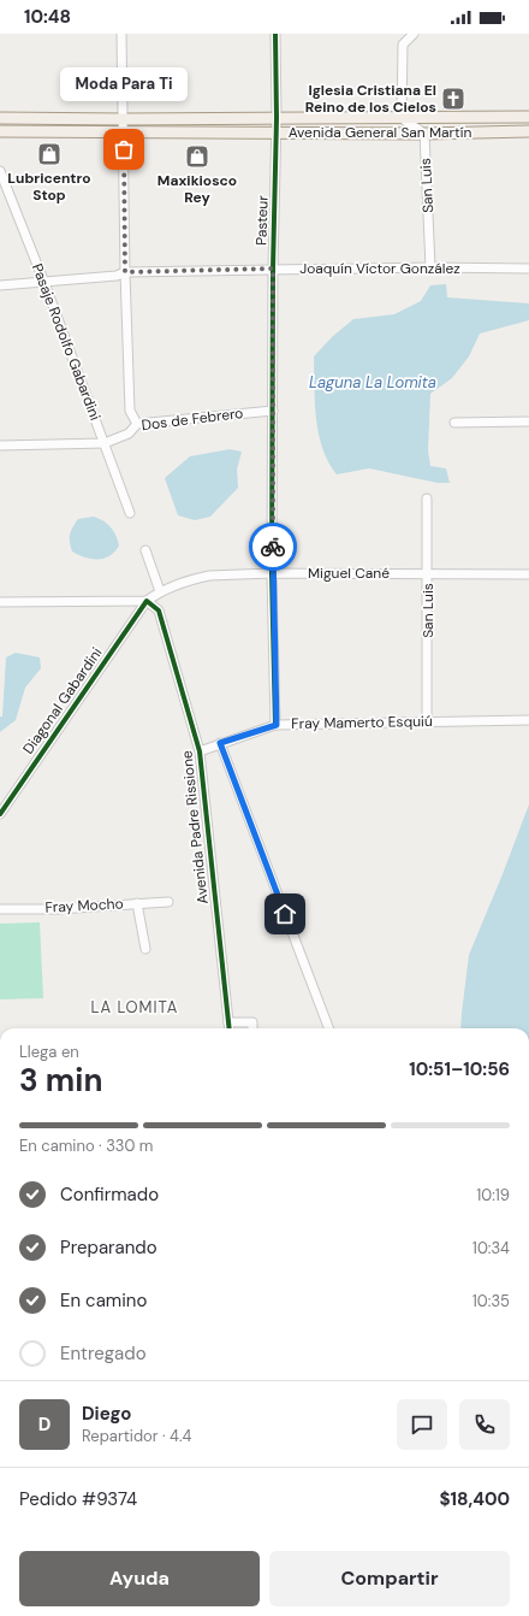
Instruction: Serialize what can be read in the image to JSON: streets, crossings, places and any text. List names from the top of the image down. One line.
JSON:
{"streets":{"main road":["Avenida General San Martín"],"street":["San Luis","Pasteur","Joaquín Víctor González","Pasaje Rodolfo Gabardini","Dos de Febrero","Miguel Cané","Diagonal Gabardini","Fray Mamerto Esquiú","Avenida Padre Rissione","Fray Mocho"]},"crossings":[["Avenida General San Martín","San Luis"],["Avenida General San Martín","Pasteur"],["San Luis","Joaquín Víctor González"],["San Luis","Miguel Cané"],["San Luis","Fray Mamerto Esquiú"],["Pasteur","Joaquín Víctor González"],["Pasteur","Dos de Febrero"],["Pasteur","Miguel Cané"],["Pasteur","Fray Mamerto Esquiú"],["Joaquín Víctor González","Pasaje Rodolfo Gabardini"],["Pasaje Rodolfo Gabardini","Dos de Febrero"],["Miguel Cané","Diagonal Gabardini"],["Miguel Cané","Avenida Padre Rissione"],["Diagonal Gabardini","Avenida Padre Rissione"],["Fray Mamerto Esquiú","Avenida Padre Rissione"]],"districts":["LA LOMITA"],"water":["Laguna La Lomita"],"places":{"church":["Iglesia Cristiana El Reino de los Cielos"],"other":["Moda Para Ti"],"shop":["Lubricentro Stop","Maxikiosco Rey"]},"page":{"status":"10:48","bubble":"Moda Para Ti","heading":["3 min","Llega en","10:51–10:56"],"panel":["Diego","Repartidor · 4.4","Pedido #9374","$18,400"],"bar":"En camino · 330 m","list":[["Confirmado","10:19"],["Preparando","10:34"],["En camino","10:35"],"Entregado"],"round":"D","buttons":["Ayuda","Compartir"]}}
